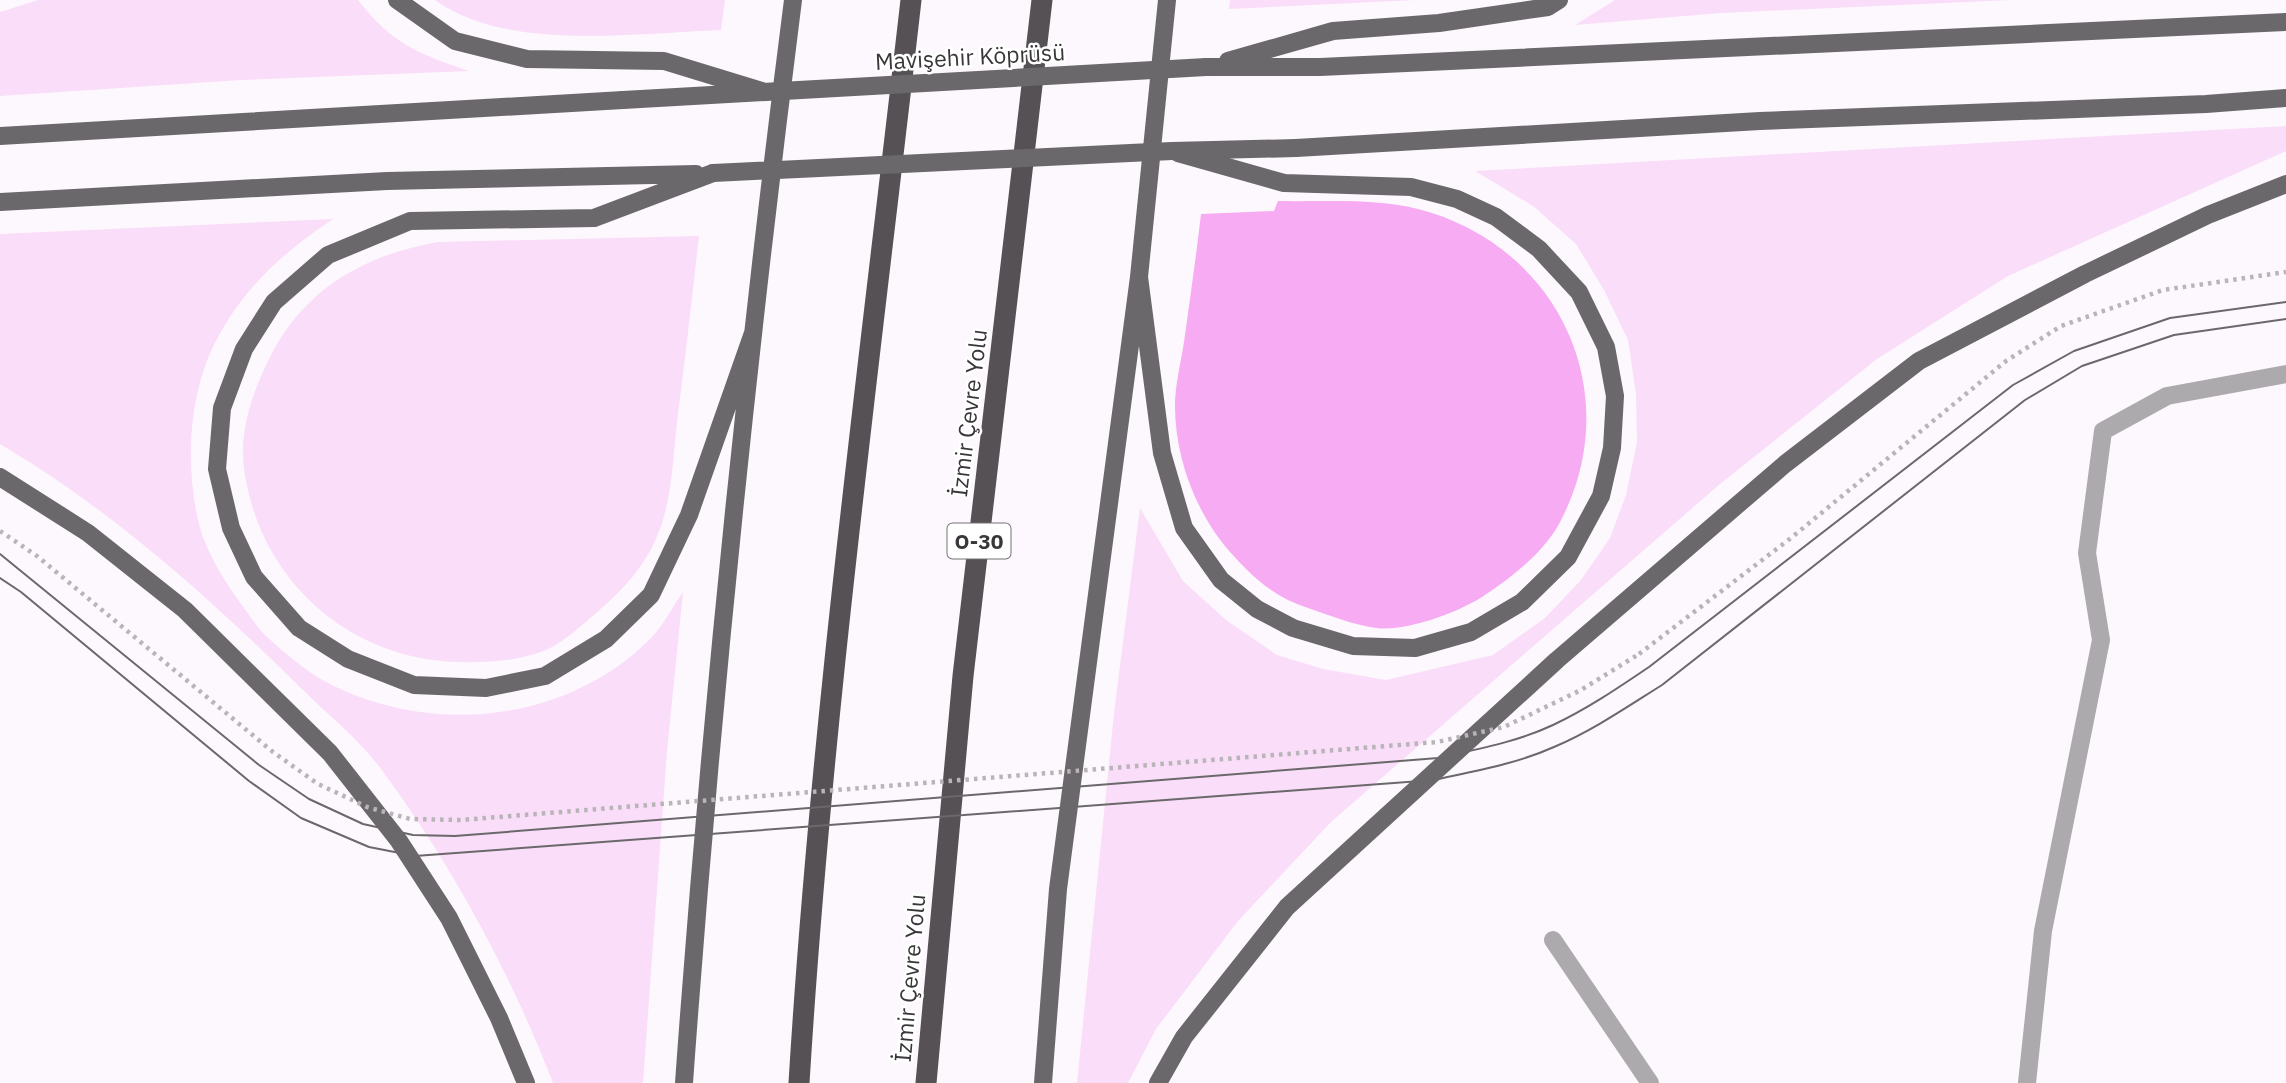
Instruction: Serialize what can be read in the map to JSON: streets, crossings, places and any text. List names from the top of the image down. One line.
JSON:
{"streets":{"highway":["İzmir Çevre Yolu","O-30"],"main road":["Mavişehir Köprüsü"]}}
